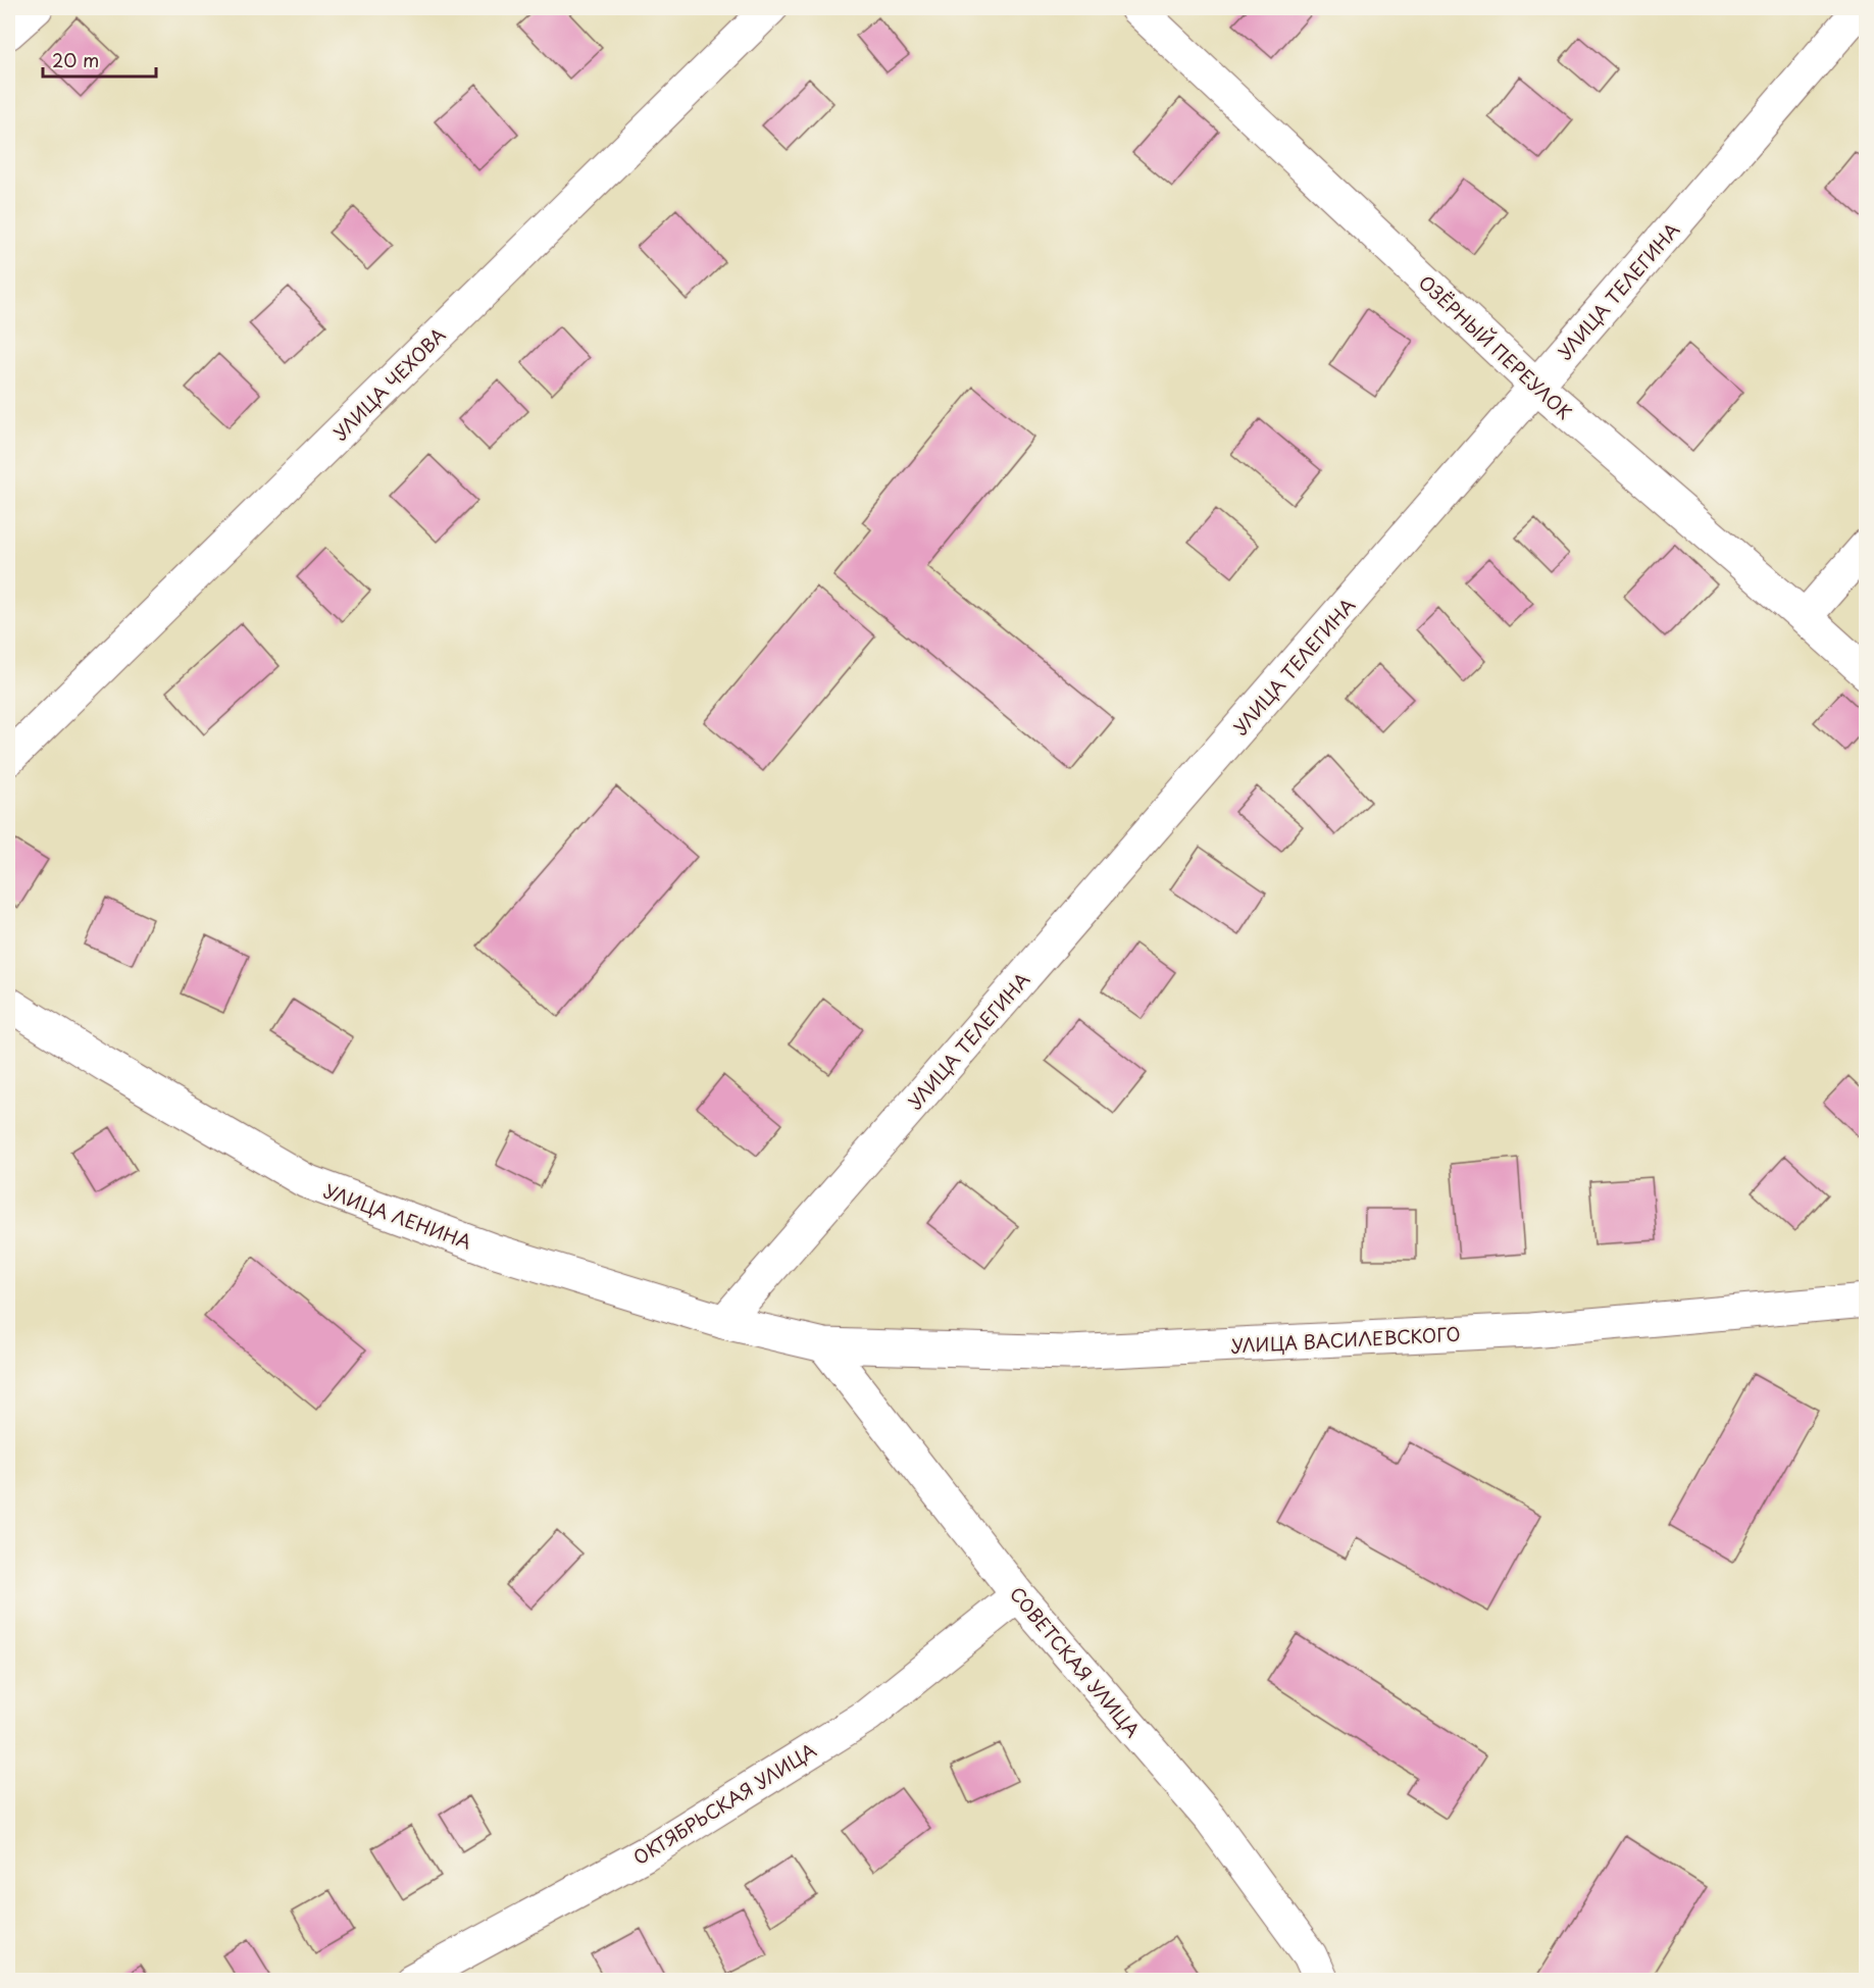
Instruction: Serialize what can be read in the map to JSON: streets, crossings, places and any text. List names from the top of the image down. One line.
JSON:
{"streets":{"street":["УЛИЦА ТЕЛЕГИНА","ОЗЁРНЫЙ ПЕРЕУЛОК","УЛИЦА ЧЕХОВА","УЛИЦА ЛЕНИНА","УЛИЦА ВАСИЛЕВСКОГО","СОВЕТСКАЯ УЛИЦА","ОКТЯБРЬСКАЯ УЛИЦА"]},"crossings":[["УЛИЦА ТЕЛЕГИНА","ОЗЁРНЫЙ ПЕРЕУЛОК"],["УЛИЦА ТЕЛЕГИНА","УЛИЦА ЛЕНИНА"],["УЛИЦА ЛЕНИНА","УЛИЦА ВАСИЛЕВСКОГО"],["УЛИЦА ЛЕНИНА","СОВЕТСКАЯ УЛИЦА"],["УЛИЦА ВАСИЛЕВСКОГО","СОВЕТСКАЯ УЛИЦА"],["СОВЕТСКАЯ УЛИЦА","ОКТЯБРЬСКАЯ УЛИЦА"]],"scale_bar":"20 m"}
